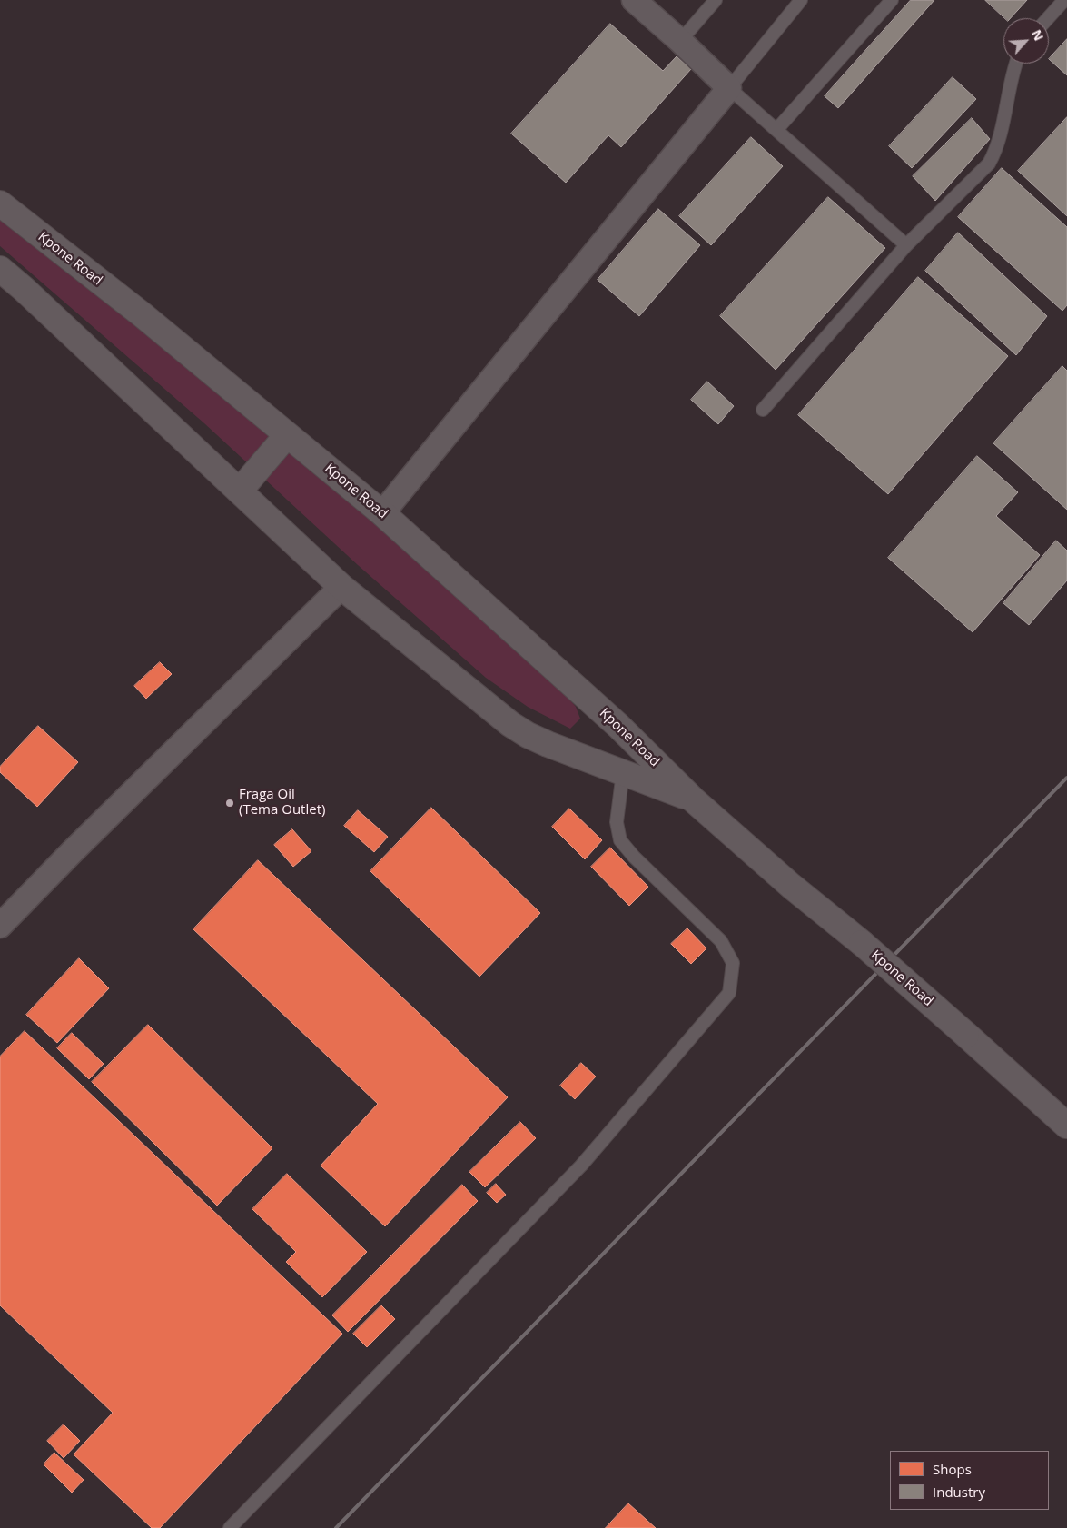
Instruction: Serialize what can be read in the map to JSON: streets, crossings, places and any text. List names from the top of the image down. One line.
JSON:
{"streets":{"main road":["Kpone Road"]},"places":["Fraga Oil (Tema Outlet)"],"legend":["Shops","Industry"],"north":"top right"}
